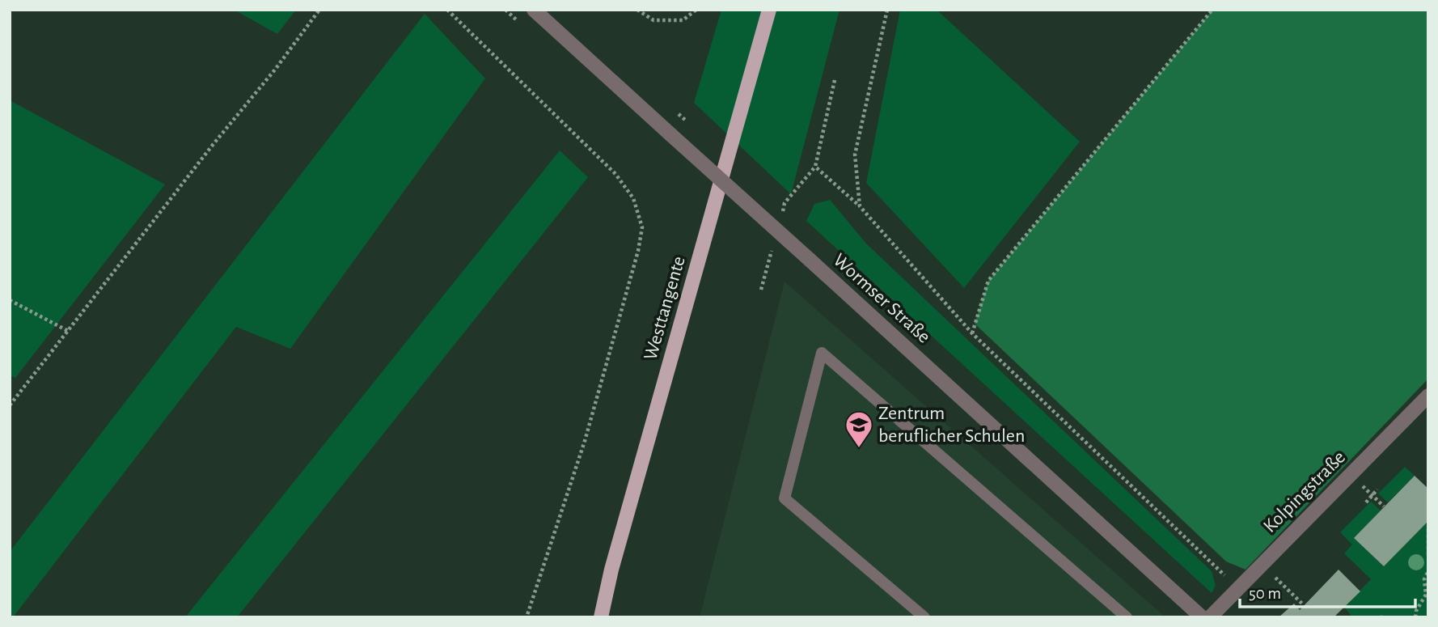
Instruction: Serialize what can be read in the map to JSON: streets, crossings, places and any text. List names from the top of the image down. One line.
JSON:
{"streets":{"main road":["Westtangente"],"street":["Wormser Straße","Kolpingstraße"]},"places":{"school or university":["Zentrum beruflicher Schulen"]},"scale_bar":"50 m"}
